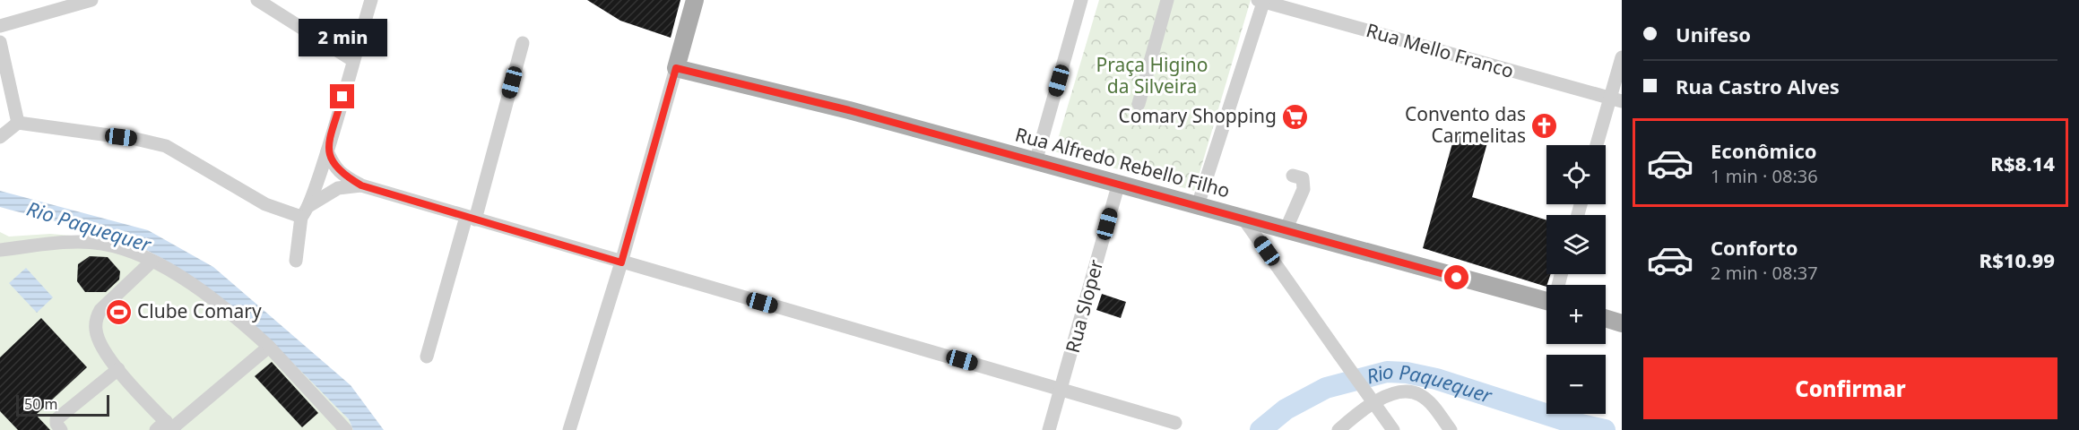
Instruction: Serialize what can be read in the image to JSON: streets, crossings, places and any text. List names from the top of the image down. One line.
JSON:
{"streets":{"main road":["Rua Alfredo Rebello Filho"],"street":["Rua Mello Franco","Rua Sloper"]},"crossings":[["Rua Alfredo Rebello Filho","Rua Sloper"]],"water":["Rio Paquequer"],"parks":["Praça Higino da Silveira"],"places":{"supermarket":["Comary Shopping"],"church":["Convento das Carmelitas"],"sports":["Clube Comary"]},"scale_bar":"50 m","page":{"banner":["Unifeso","Rua Castro Alves"],"bubble":"2 min","list":[{"name":"Econômico","note":"1 min · 08:36","value":"R$8.14"},{"name":"Conforto","note":"2 min · 08:37","value":"R$10.99"}],"map_buttons":["+","−"],"buttons":"Confirmar","scale":"50 m"}}
